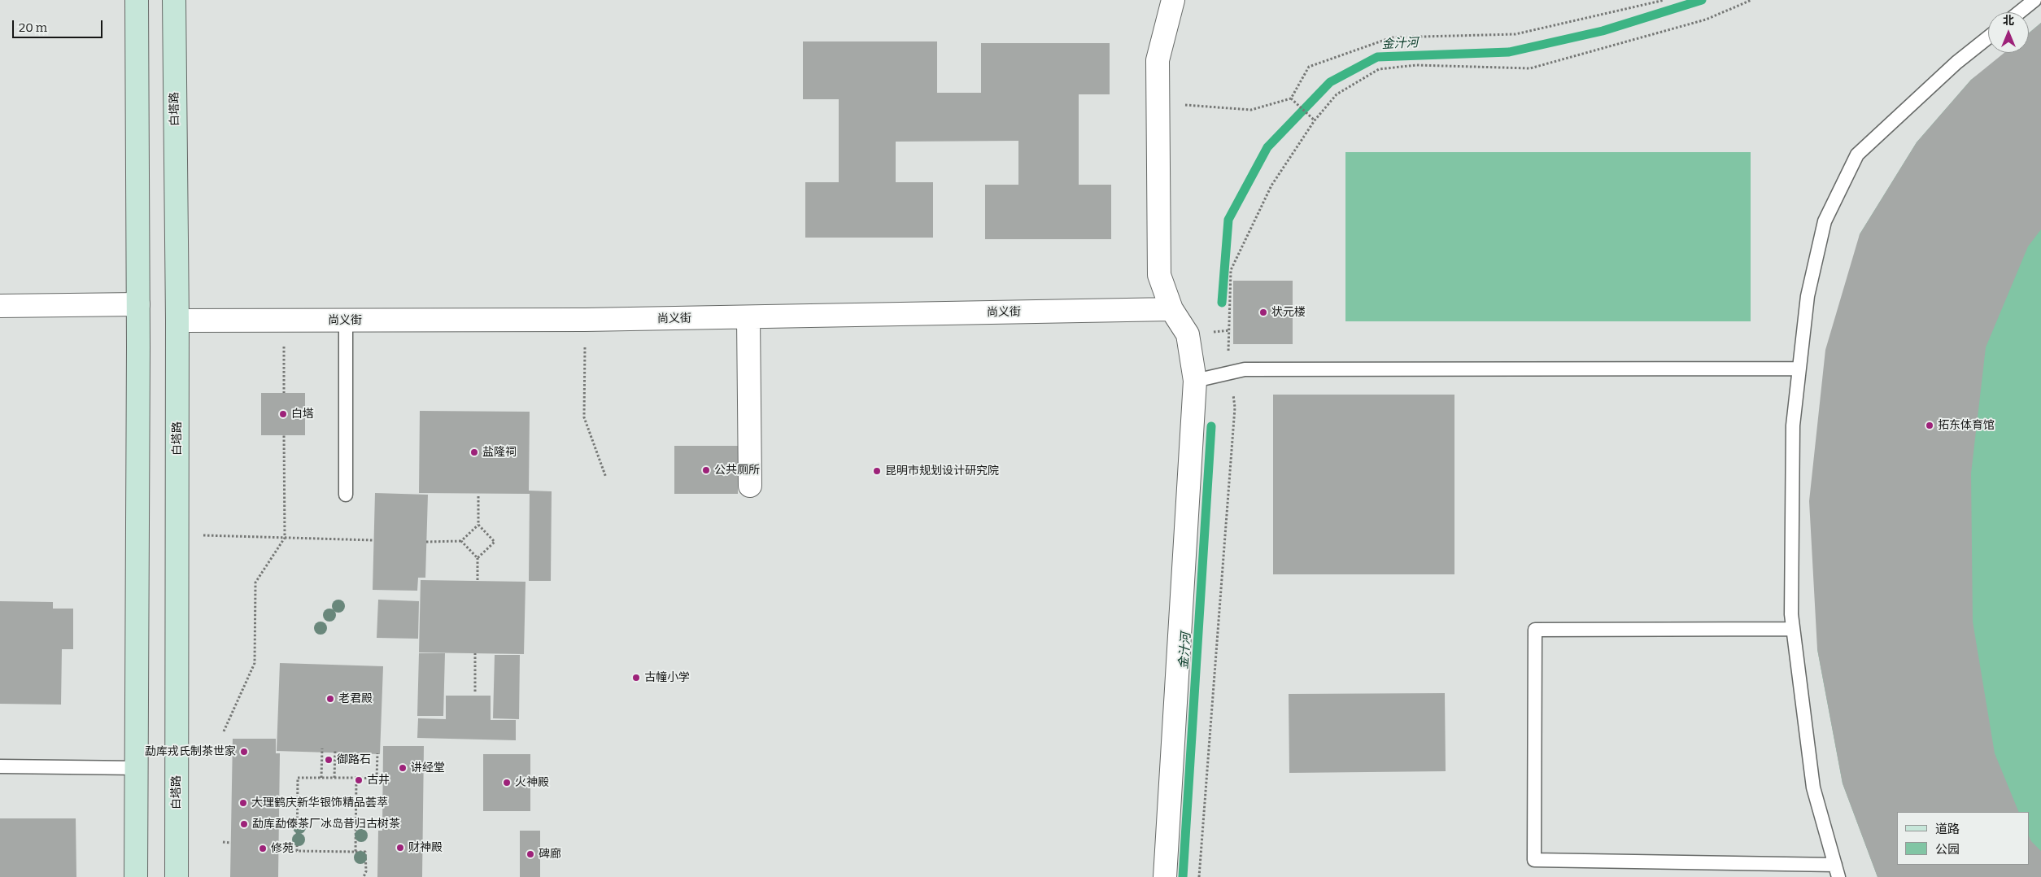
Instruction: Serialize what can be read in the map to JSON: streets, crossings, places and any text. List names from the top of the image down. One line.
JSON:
{"streets":{"main road":["白塔路"],"street":["尚义街"]},"crossings":[["白塔路","尚义街"]],"water":["金汁河"],"places":["状元楼","白塔","拓东体育馆","盐隆祠","公共厕所","昆明市规划设计研究院","古幢小学","老君殿","勐库戎氏制茶世家","御路石","讲经堂","古井","火神殿","大理鹤庆新华银饰精品荟萃","勐库勐傣茶厂冰岛昔归古树茶","财神殿","修苑","碑廊"],"legend":["道路","公园"],"scale_bar":"20 m","north":"top"}
